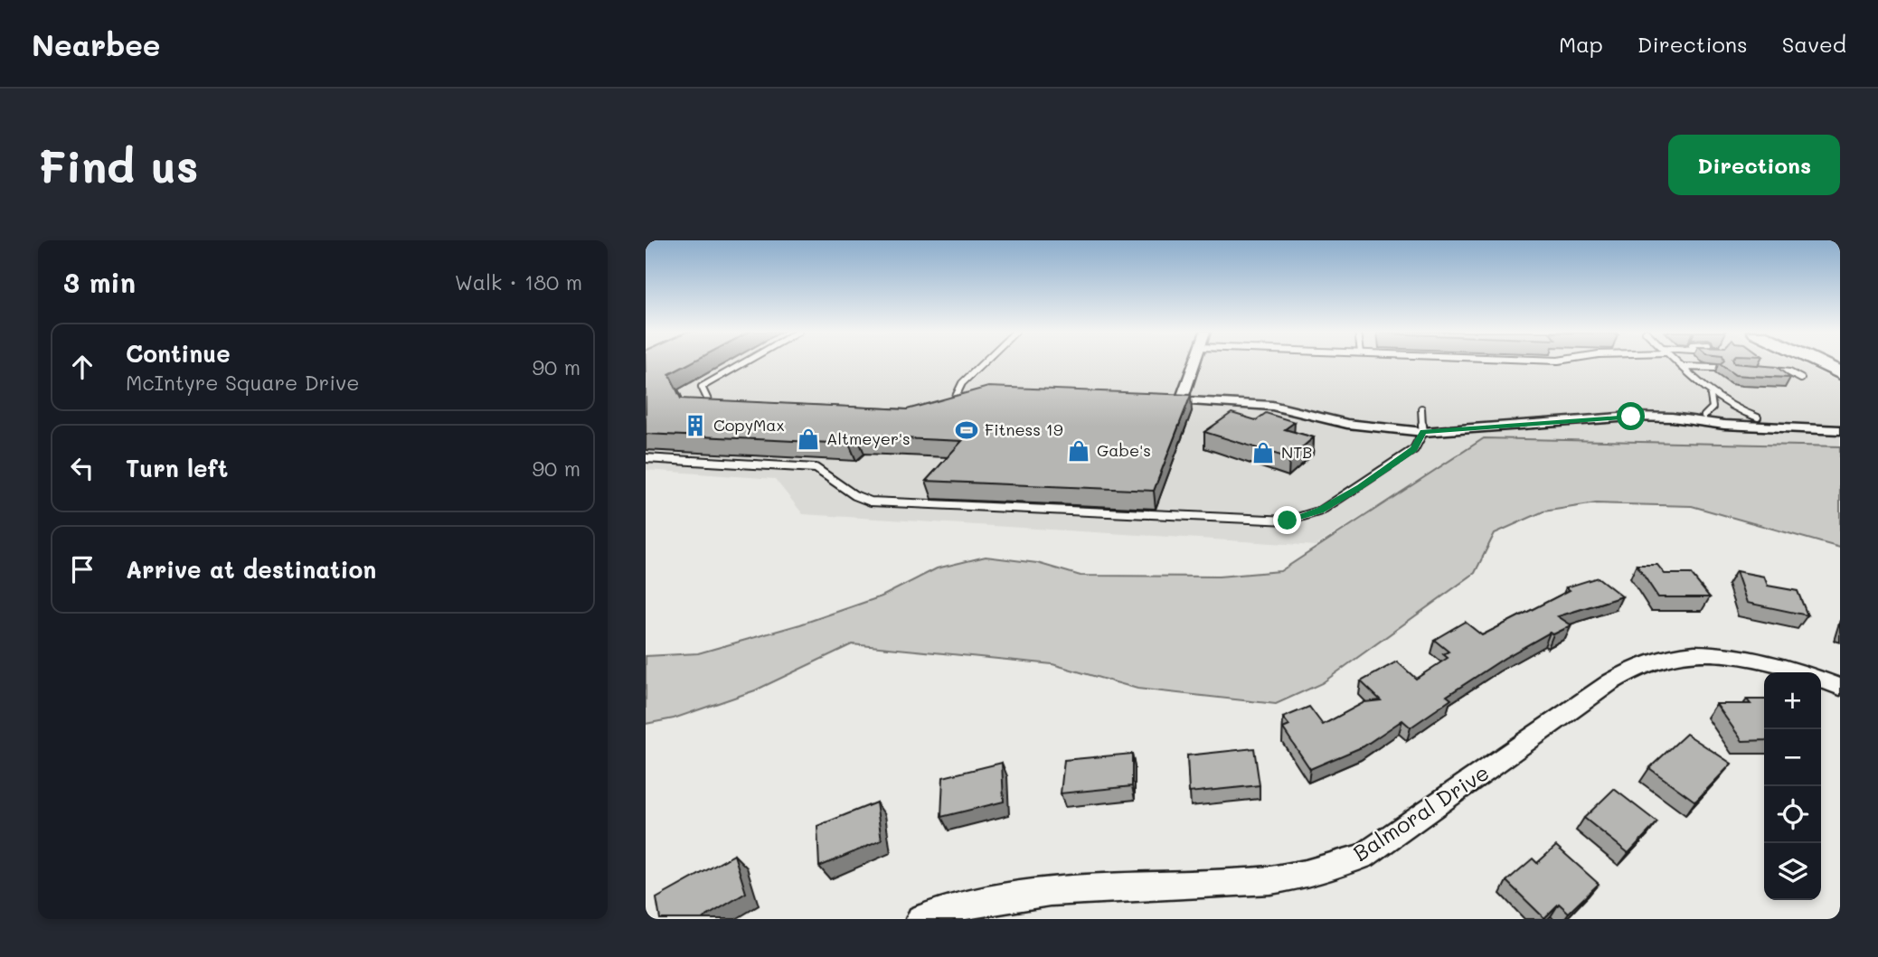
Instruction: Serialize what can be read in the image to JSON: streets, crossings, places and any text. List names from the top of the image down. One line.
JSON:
{"streets":{"street":["Balmoral Drive"]},"places":{"building":["CopyMax"],"sports":["Fitness 19"],"shop":["Altmeyer's","Gabe's","NTB"]},"page":{"header":"Nearbee","nav":["Map","Directions","Saved"],"buttons":"Directions","title":"Find us","heading":["3 min","Walk · 180 m"],"list":[["Continue","McIntyre Square Drive","90 m"],["Turn left","90 m"],"Arrive at destination"],"map_buttons":["+","−"]}}
